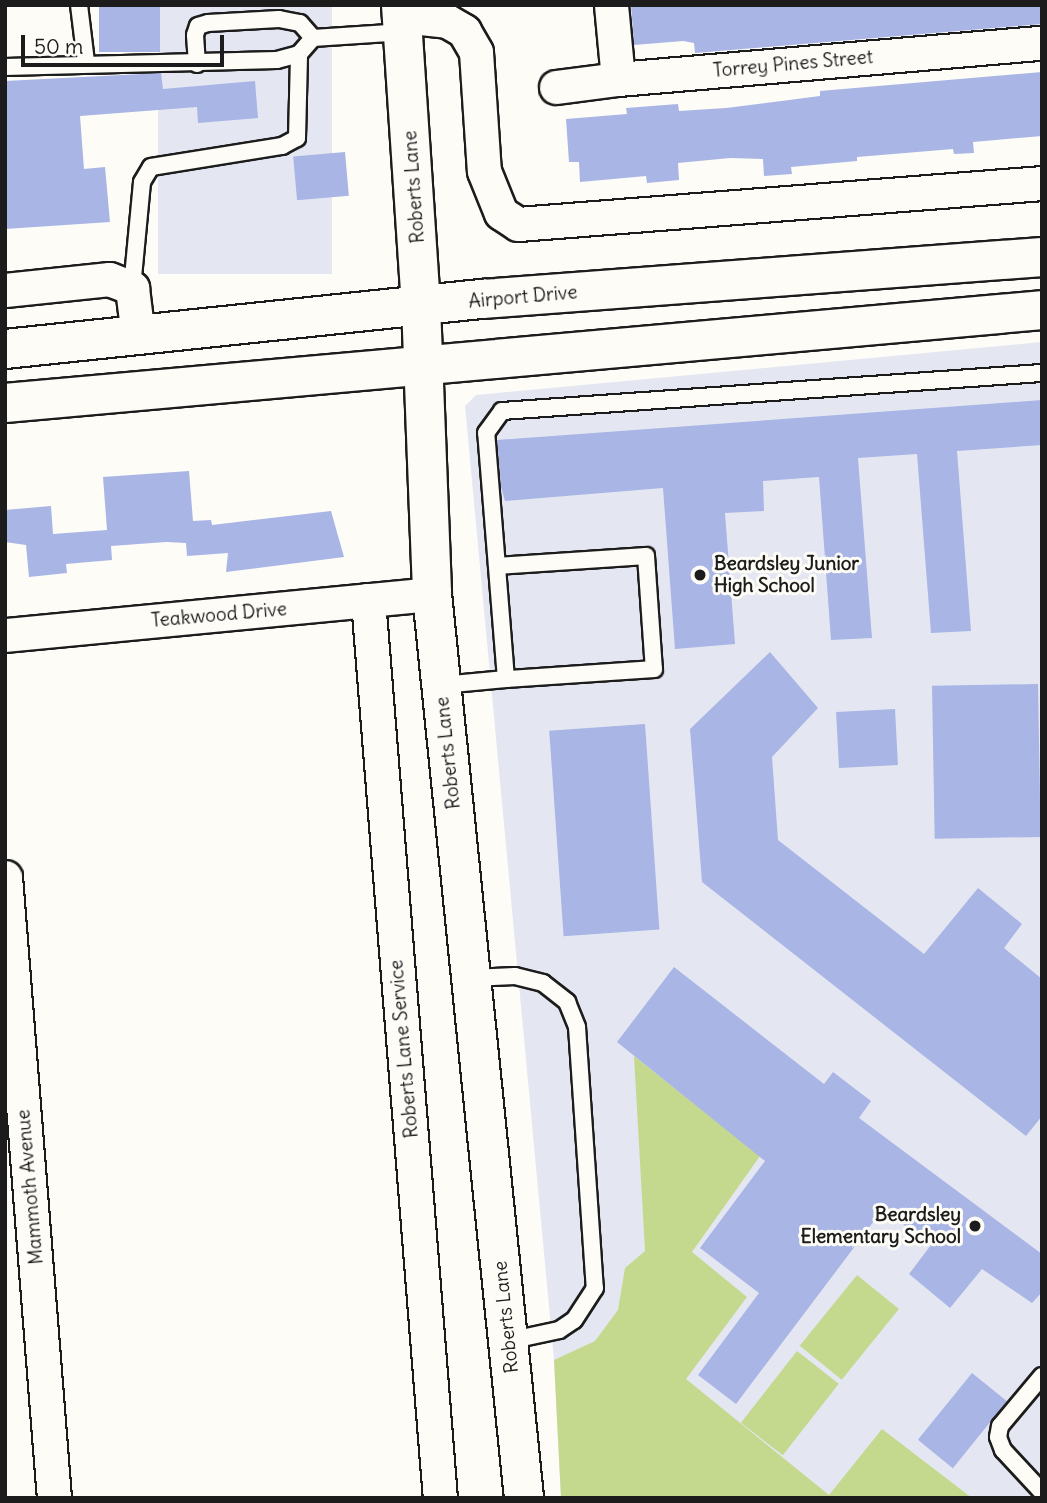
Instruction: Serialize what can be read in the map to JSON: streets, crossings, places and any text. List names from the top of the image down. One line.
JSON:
{"streets":{"main road":["Roberts Lane","Airport Drive"],"street":["Torrey Pines Street","Teakwood Drive","Roberts Lane Service","Mammoth Avenue"]},"crossings":[["Roberts Lane","Airport Drive"],["Roberts Lane","Teakwood Drive"],["Teakwood Drive","Roberts Lane Service"]],"places":["Beardsley Junior High School","Beardsley Elementary School"],"scale_bar":"50 m"}
